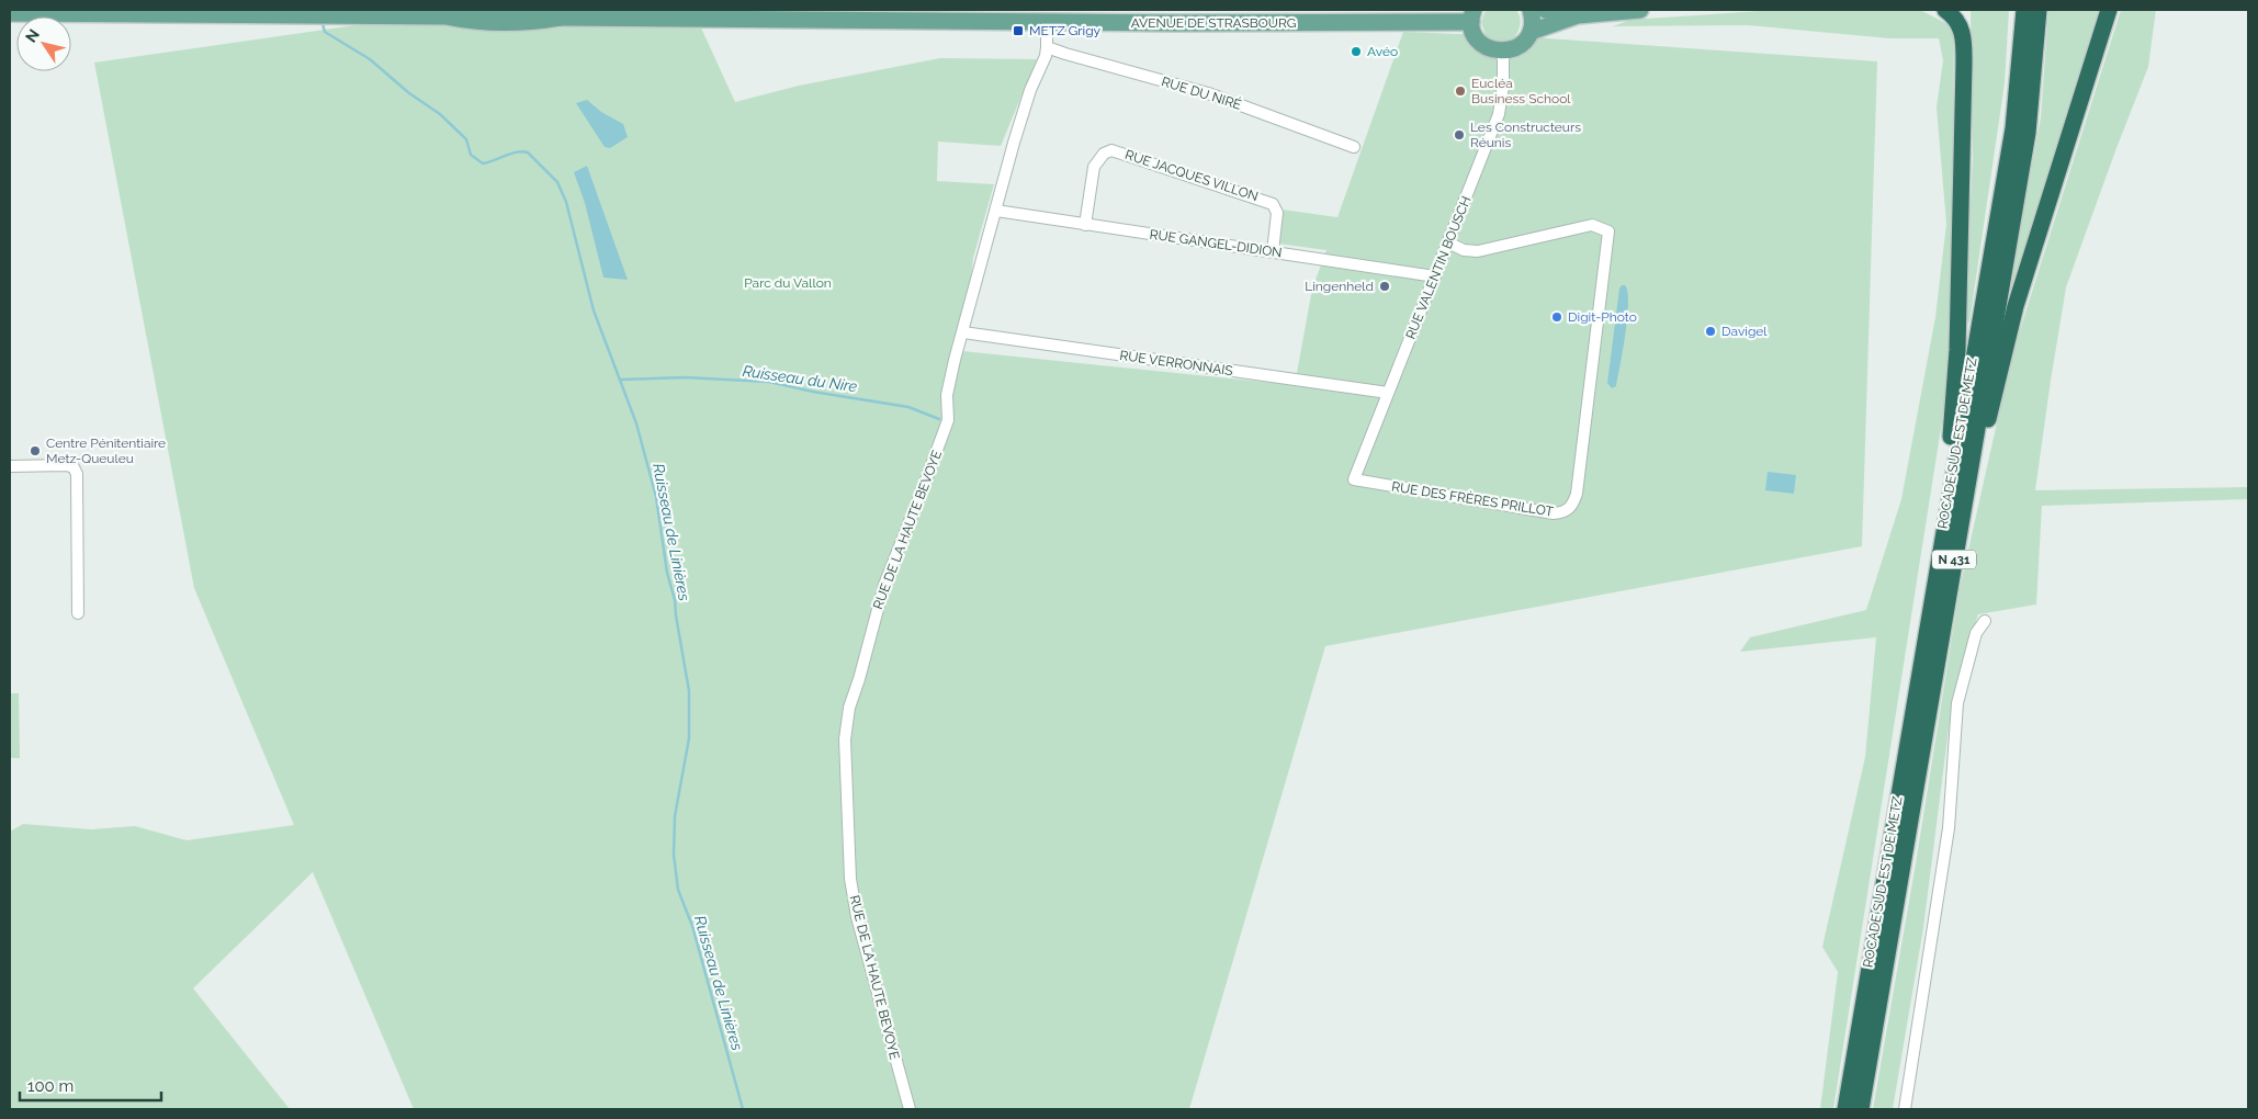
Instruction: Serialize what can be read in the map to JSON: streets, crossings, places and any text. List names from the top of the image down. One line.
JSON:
{"streets":{"highway":["ROCADE SUD-EST DE METZ","N 431"],"main road":["AVENUE DE STRASBOURG"],"street":["RUE DU NIRÉ","RUE JACQUES VILLON","RUE GANGEL-DIDION","RUE VALENTIN BOUSCH","RUE VERRONNAIS","RUE DES FRÈRES PRILLOT","RUE DE LA HAUTE BEVOYE"]},"crossings":[["AVENUE DE STRASBOURG","RUE DE LA HAUTE BEVOYE"],["RUE DU NIRÉ","RUE DE LA HAUTE BEVOYE"],["RUE JACQUES VILLON","RUE GANGEL-DIDION"],["RUE GANGEL-DIDION","RUE VALENTIN BOUSCH"],["RUE GANGEL-DIDION","RUE DE LA HAUTE BEVOYE"],["RUE VALENTIN BOUSCH","RUE VERRONNAIS"],["RUE VALENTIN BOUSCH","RUE DES FRÈRES PRILLOT"],["RUE VERRONNAIS","RUE DE LA HAUTE BEVOYE"]],"water":["Ruisseau du Nire","Ruisseau de Linières"],"parks":["Parc du Vallon"],"places":{"transit":["METZ Grigy"],"other":["Avéo","Eucléa Business School","Les Constructeurs Réunis","Lingenheld","Digit-Photo","Davigel","Centre Pénitentiaire Metz-Queuleu"]},"scale_bar":"100 m","north":"top left"}
